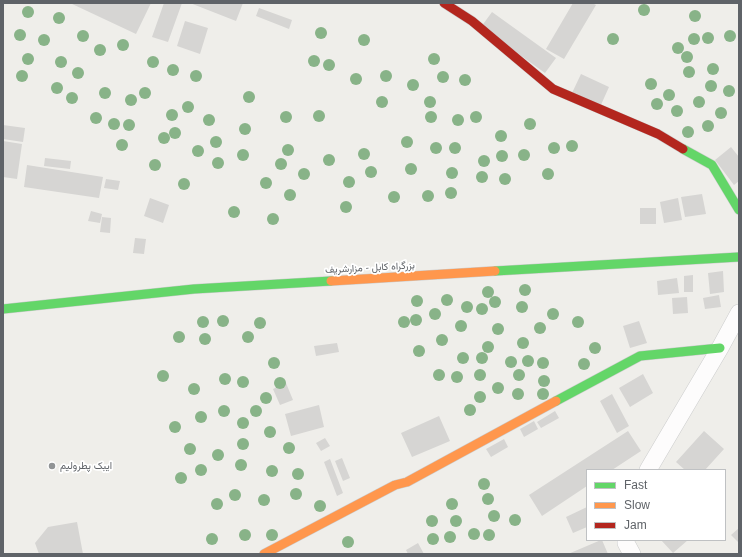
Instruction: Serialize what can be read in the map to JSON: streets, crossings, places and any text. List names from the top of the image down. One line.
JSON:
{"streets":{"main road":["بزرگراه کابل - مزارشریف"]},"places":["ایبک پطرولیم"],"legend":["Fast","Slow","Jam"]}
